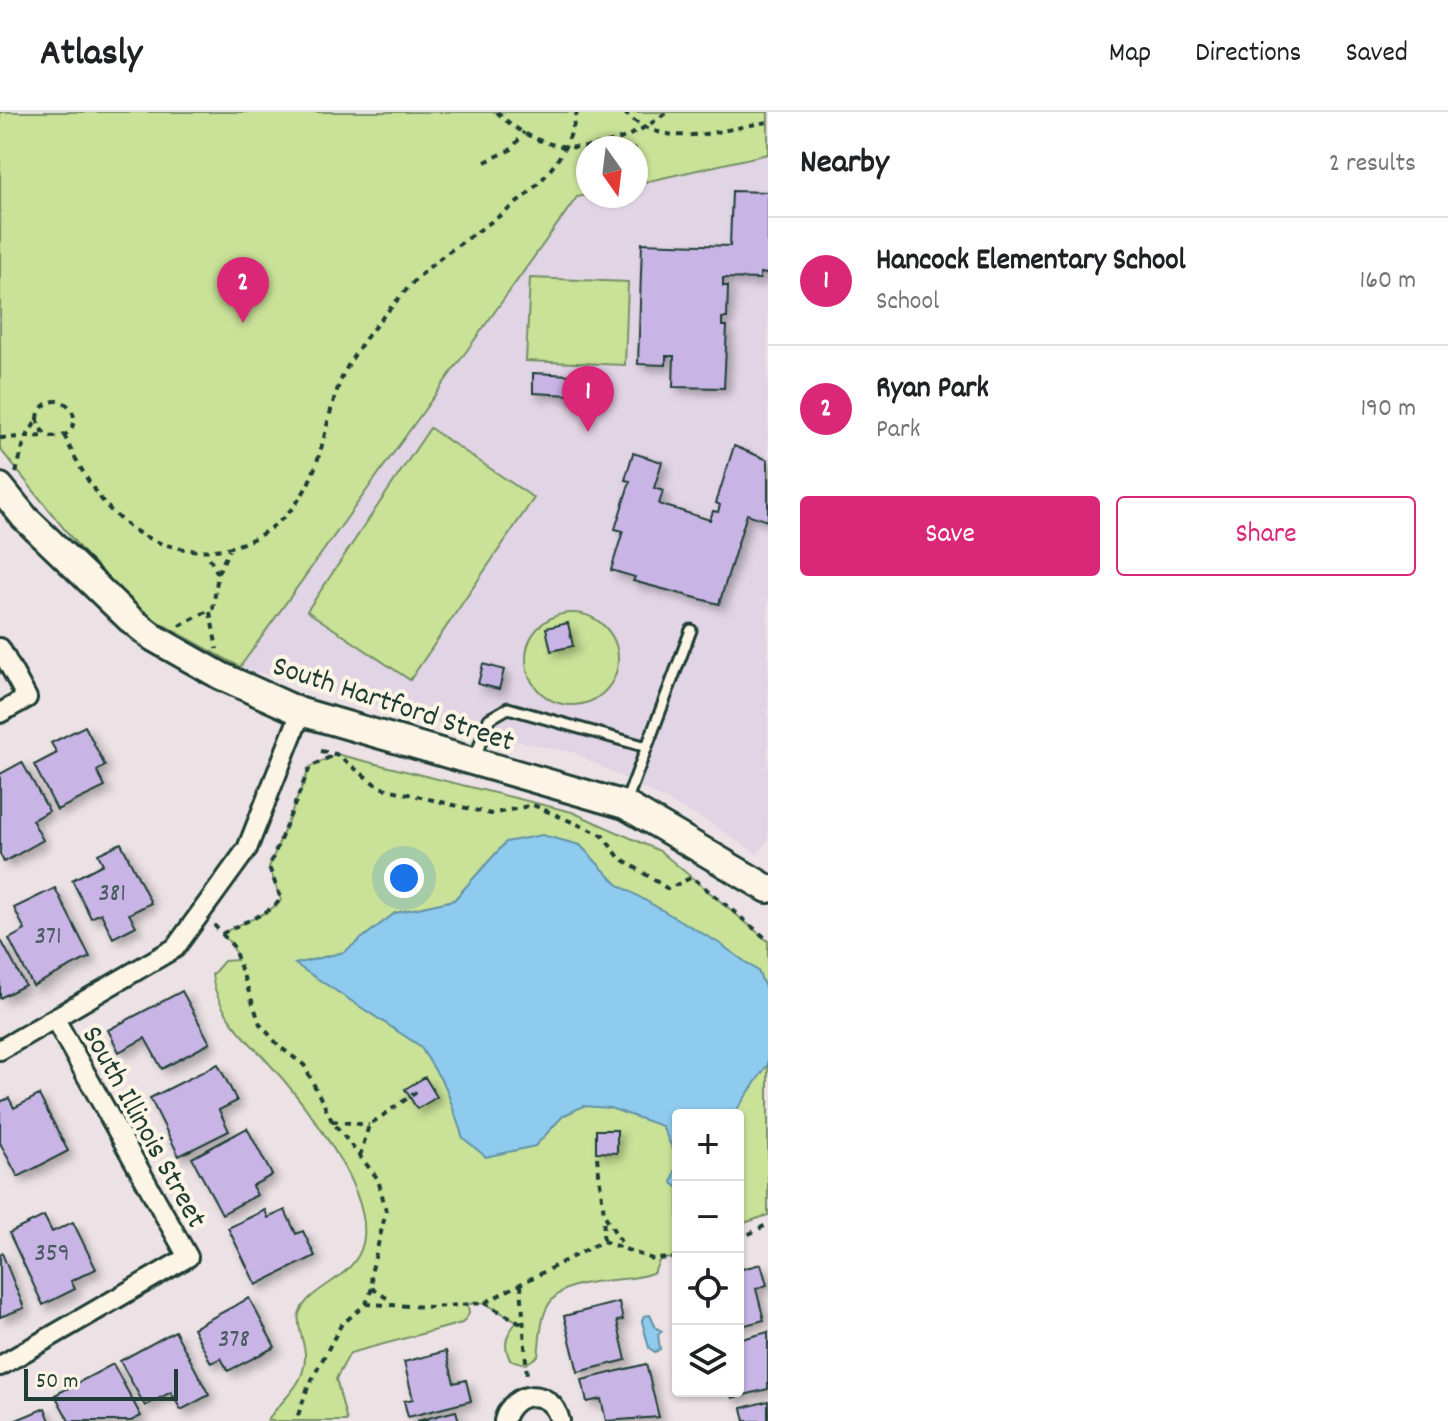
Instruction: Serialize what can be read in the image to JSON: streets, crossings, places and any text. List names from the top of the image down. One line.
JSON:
{"streets":{"street":["South Hartford Street","South Illinois Street"]},"house_numbers":["381","371","359","378"],"scale_bar":"50 m","north":"bottom","page":{"header":"Atlasly","nav":["Map","Directions","Saved"],"heading":["Nearby","2 results"],"list":[{"mark":"1","name":"Hancock Elementary School","note":"School","value":"160 m"},{"mark":"2","name":"Ryan Park","note":"Park","value":"190 m"}],"pins":["2","1"],"buttons":["Save","Share"],"map_buttons":["+","−"],"scale":"50 m"}}
